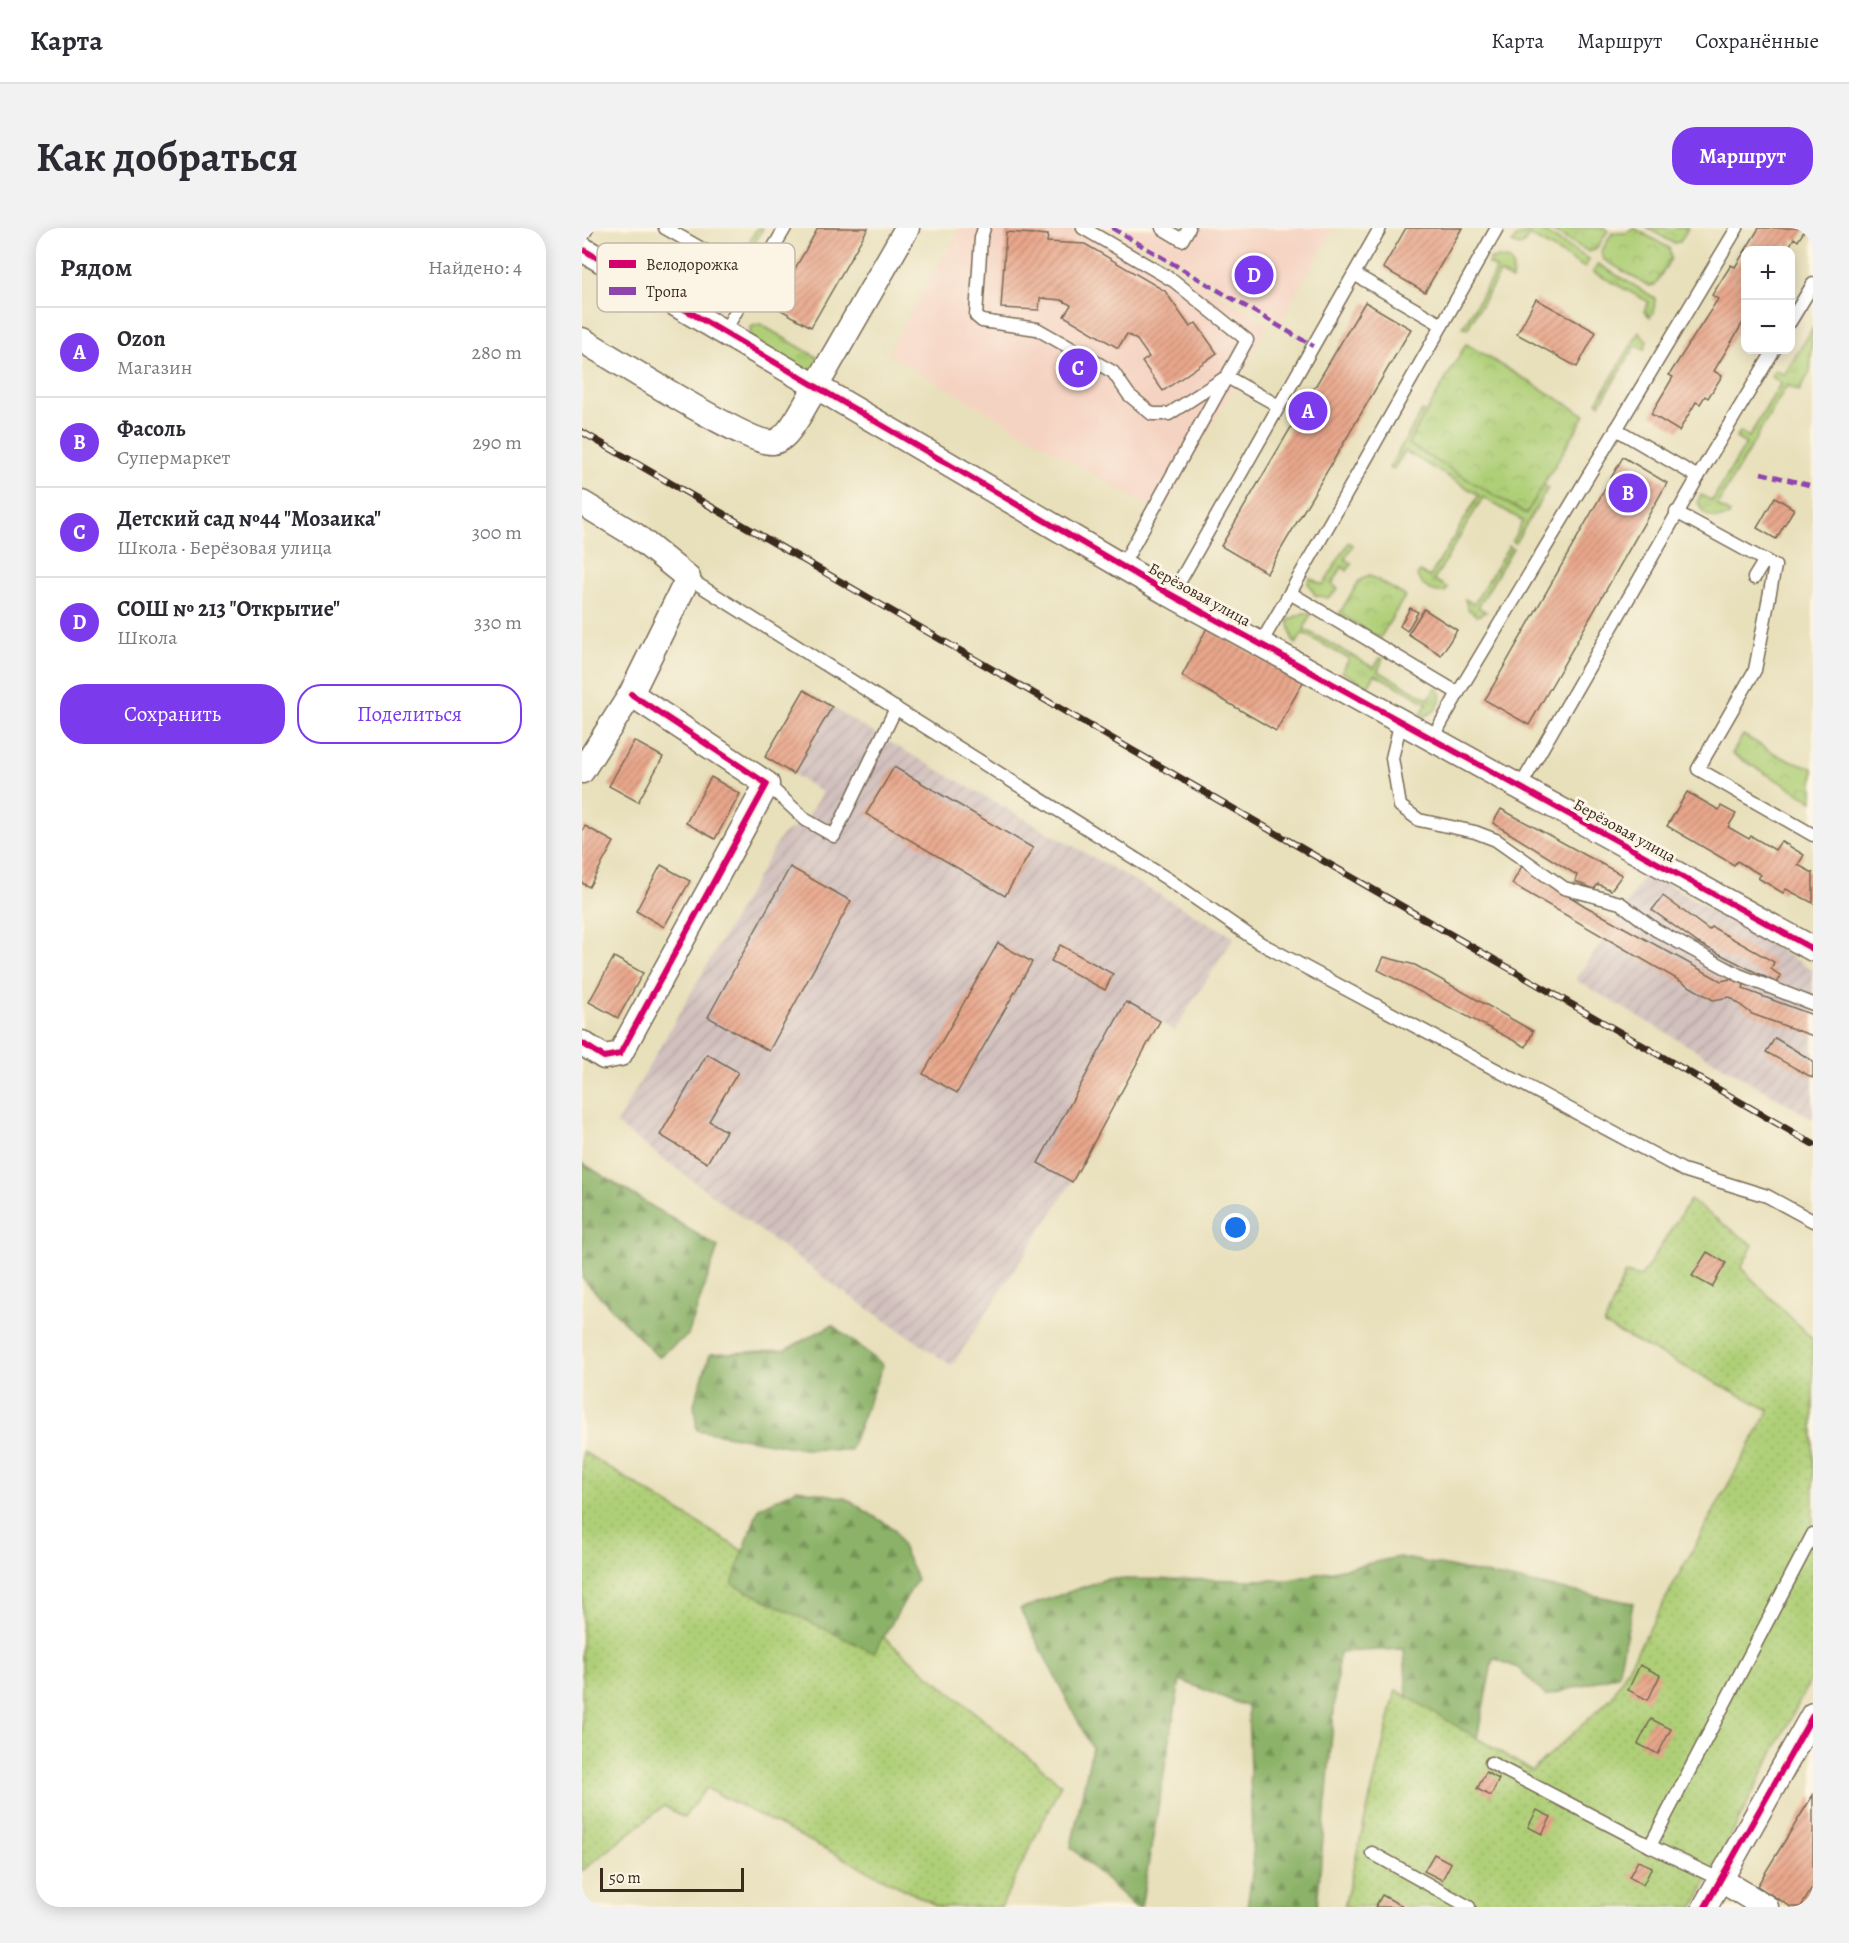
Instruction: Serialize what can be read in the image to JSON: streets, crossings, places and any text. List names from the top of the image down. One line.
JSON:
{"streets":{"street":["Берёзовая улица"]},"legend":["Велодорожка","Тропа"],"scale_bar":"50 m","page":{"header":"Карта","nav":["Карта","Маршрут","Сохранённые"],"buttons":["Маршрут",["Сохранить","Поделиться"]],"title":"Как добраться","heading":["Рядом","Найдено: 4"],"map_buttons":["+","−"],"pins":["D","C","A","B"],"list":[{"mark":"A","name":"Ozon","note":"Магазин","value":"280 m"},{"mark":"B","name":"Фасоль","note":"Супермаркет","value":"290 m"},{"mark":"C","name":"Детский сад №44 \"Мозаика\"","note":"Школа · Берёзовая улица","value":"300 m"},{"mark":"D","name":"СОШ № 213 \"Открытие\"","note":"Школа","value":"330 m"}],"scale":"50 m"}}
